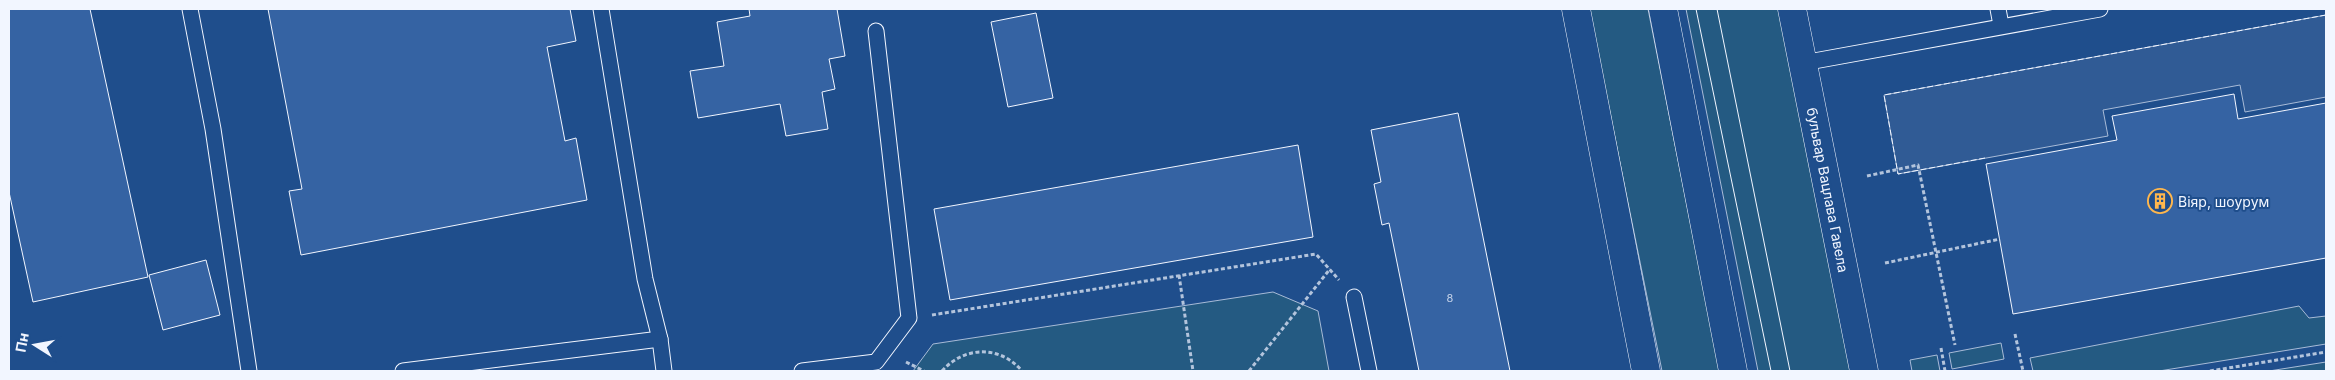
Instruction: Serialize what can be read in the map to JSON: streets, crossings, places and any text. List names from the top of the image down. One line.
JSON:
{"streets":{"main road":["бульвар Вацлава Гавела"]},"places":{"building":["Віяр, шоурум"]},"house_numbers":["8"],"north":"left"}
